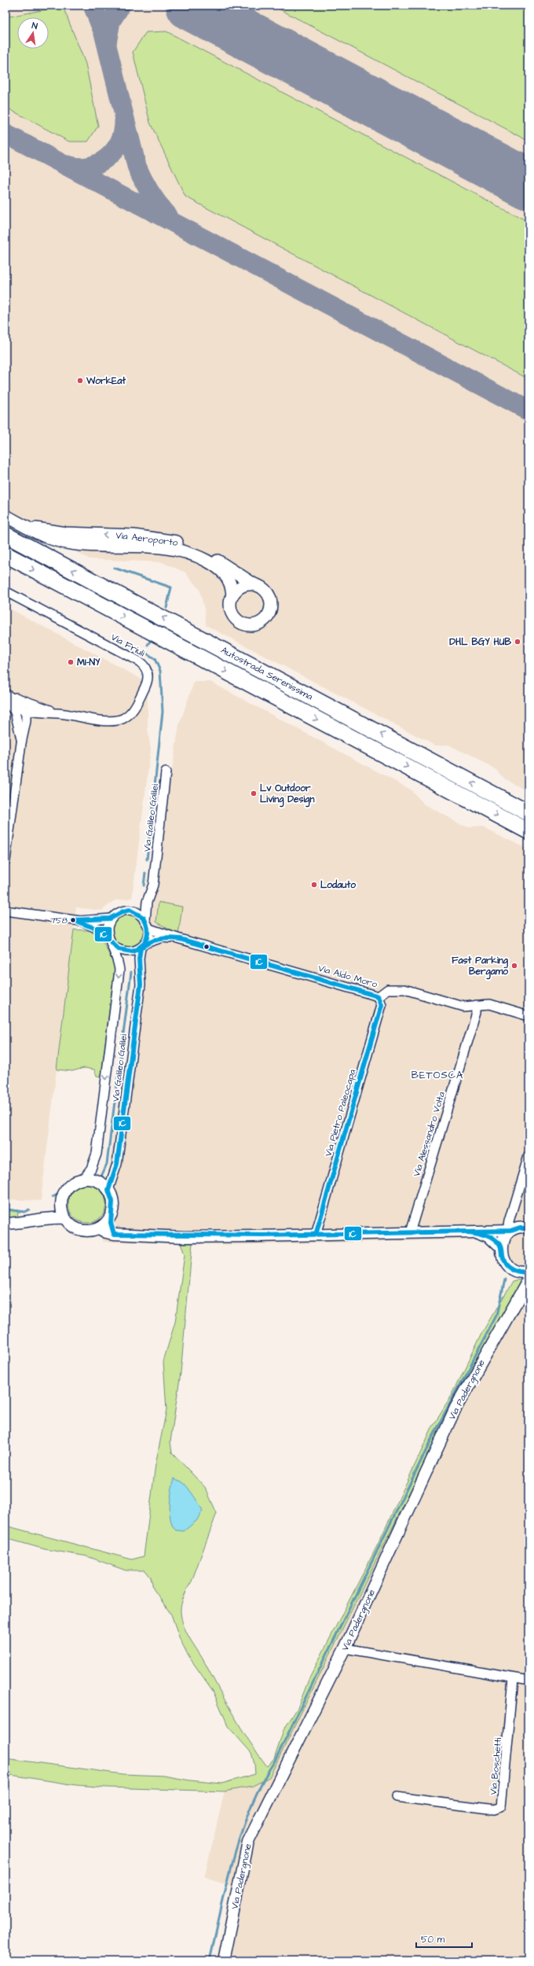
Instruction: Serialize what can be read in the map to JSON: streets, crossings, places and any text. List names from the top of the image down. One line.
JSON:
{"streets":{"highway":["Autostrada Serenissima"],"main road":["Via Aeroporto"],"street":["Via Friuli","Via Galileo Galilei","Via Aldo Moro","Via Pietro Paleocapa","Via Alessandro Volta","Via Padergnone","Via Boschetti"]},"crossings":[["Via Galileo Galilei","Via Aldo Moro"],["Via Aldo Moro","Via Pietro Paleocapa"],["Via Aldo Moro","Via Alessandro Volta"]],"districts":["BETOSCA"],"places":["WorkEat","DHL BGY HUB","MI-NY","Lv Outdoor Living Design","Lodauto","758","Fast Parking Bergamo"],"lines":["transit line 1C"],"scale_bar":"50 m","north":"top"}
